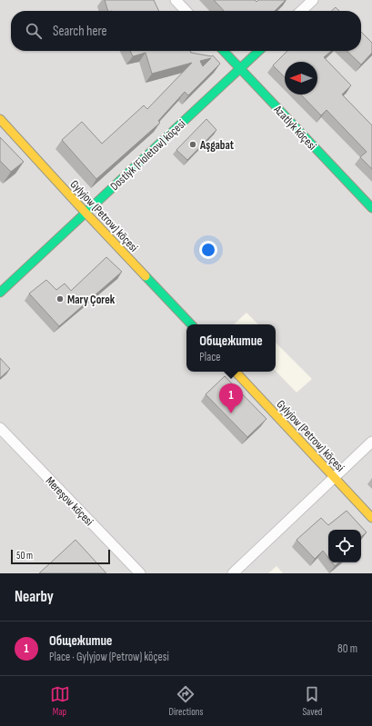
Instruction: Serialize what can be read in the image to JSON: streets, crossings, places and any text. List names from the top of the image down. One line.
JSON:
{"streets":{"street":["Azatlyk köçesi","Dostlyk (Fioletow) köçesi","Gylyjow (Petrow) köçesi","Mereşow köçesi"]},"crossings":[["Azatlyk köçesi","Dostlyk (Fioletow) köçesi"],["Dostlyk (Fioletow) köçesi","Gylyjow (Petrow) köçesi"]],"places":["Aşgabat","Mary Çorek"],"scale_bar":"50 m","north":"left","page":{"search":"Search here","popup":["Общежитие","Place"],"pins":"1","scale":"50 m","heading":"Nearby","list":[{"mark":"1","name":"Общежитие","note":"Place · Gylyjow (Petrow) köçesi","value":"80 m"}],"nav":["Map","Directions","Saved"]}}
